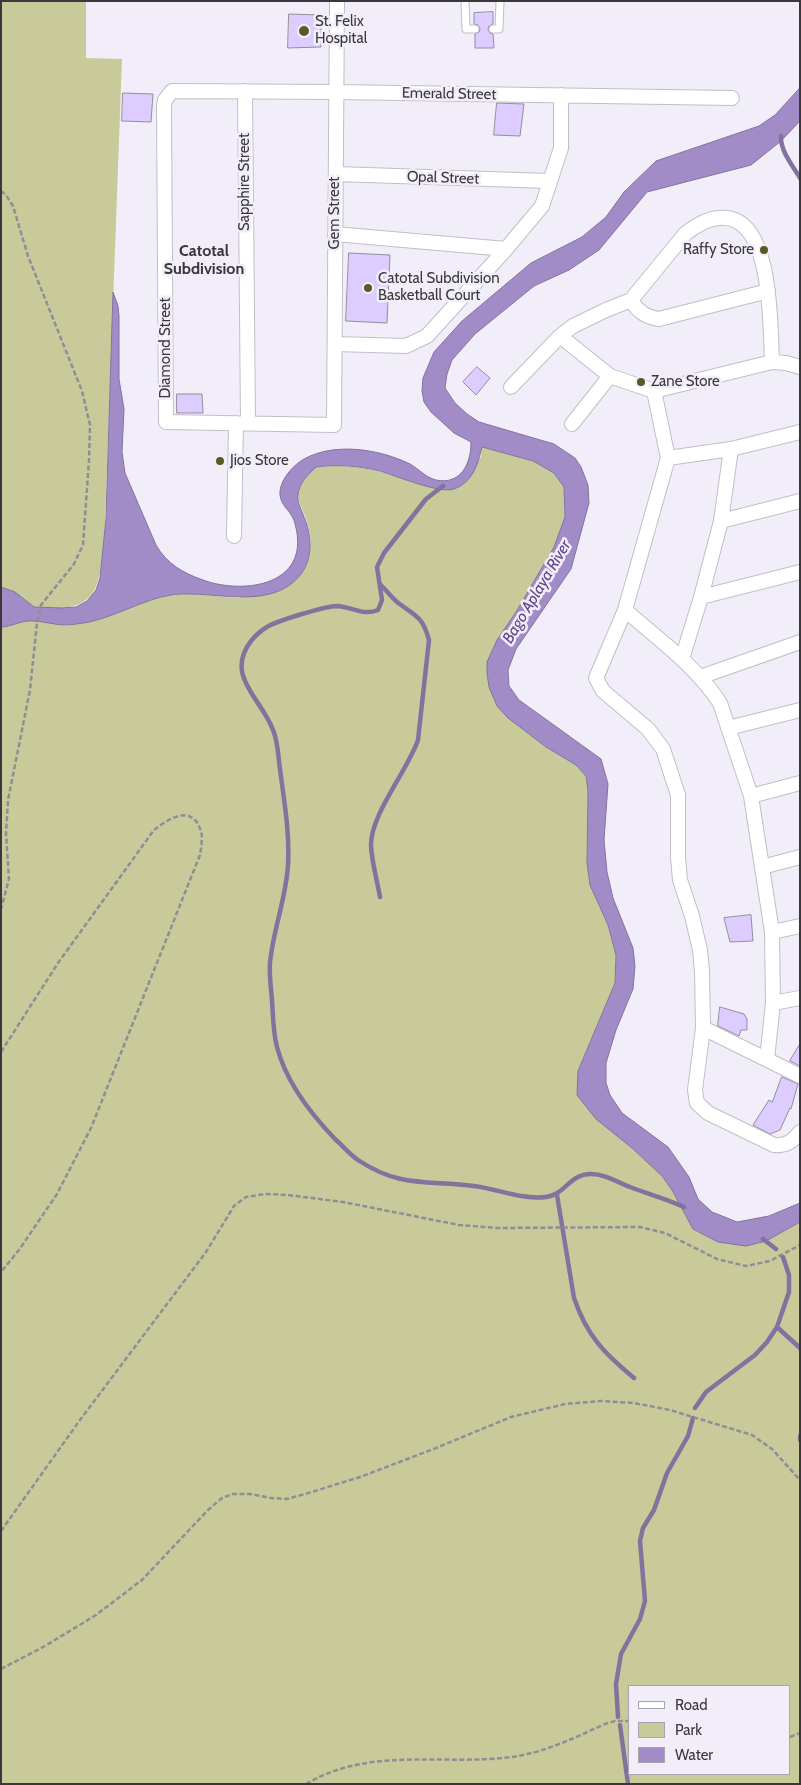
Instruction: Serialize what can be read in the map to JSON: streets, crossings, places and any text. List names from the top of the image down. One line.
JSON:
{"streets":{"street":["Emerald Street","Opal Street","Sapphire Street","Gem Street","Diamond Street"]},"crossings":[["Emerald Street","Sapphire Street"],["Emerald Street","Gem Street"],["Emerald Street","Diamond Street"],["Opal Street","Gem Street"],["Sapphire Street","Gem Street"],["Sapphire Street","Diamond Street"],["Gem Street","Diamond Street"]],"districts":["Catotal Subdivision"],"water":["Bago Aplaya River"],"places":["St. Felix Hospital","Raffy Store","Catotal Subdivision Basketball Court","Zane Store","Jios Store"],"legend":["Road","Park","Water"]}
